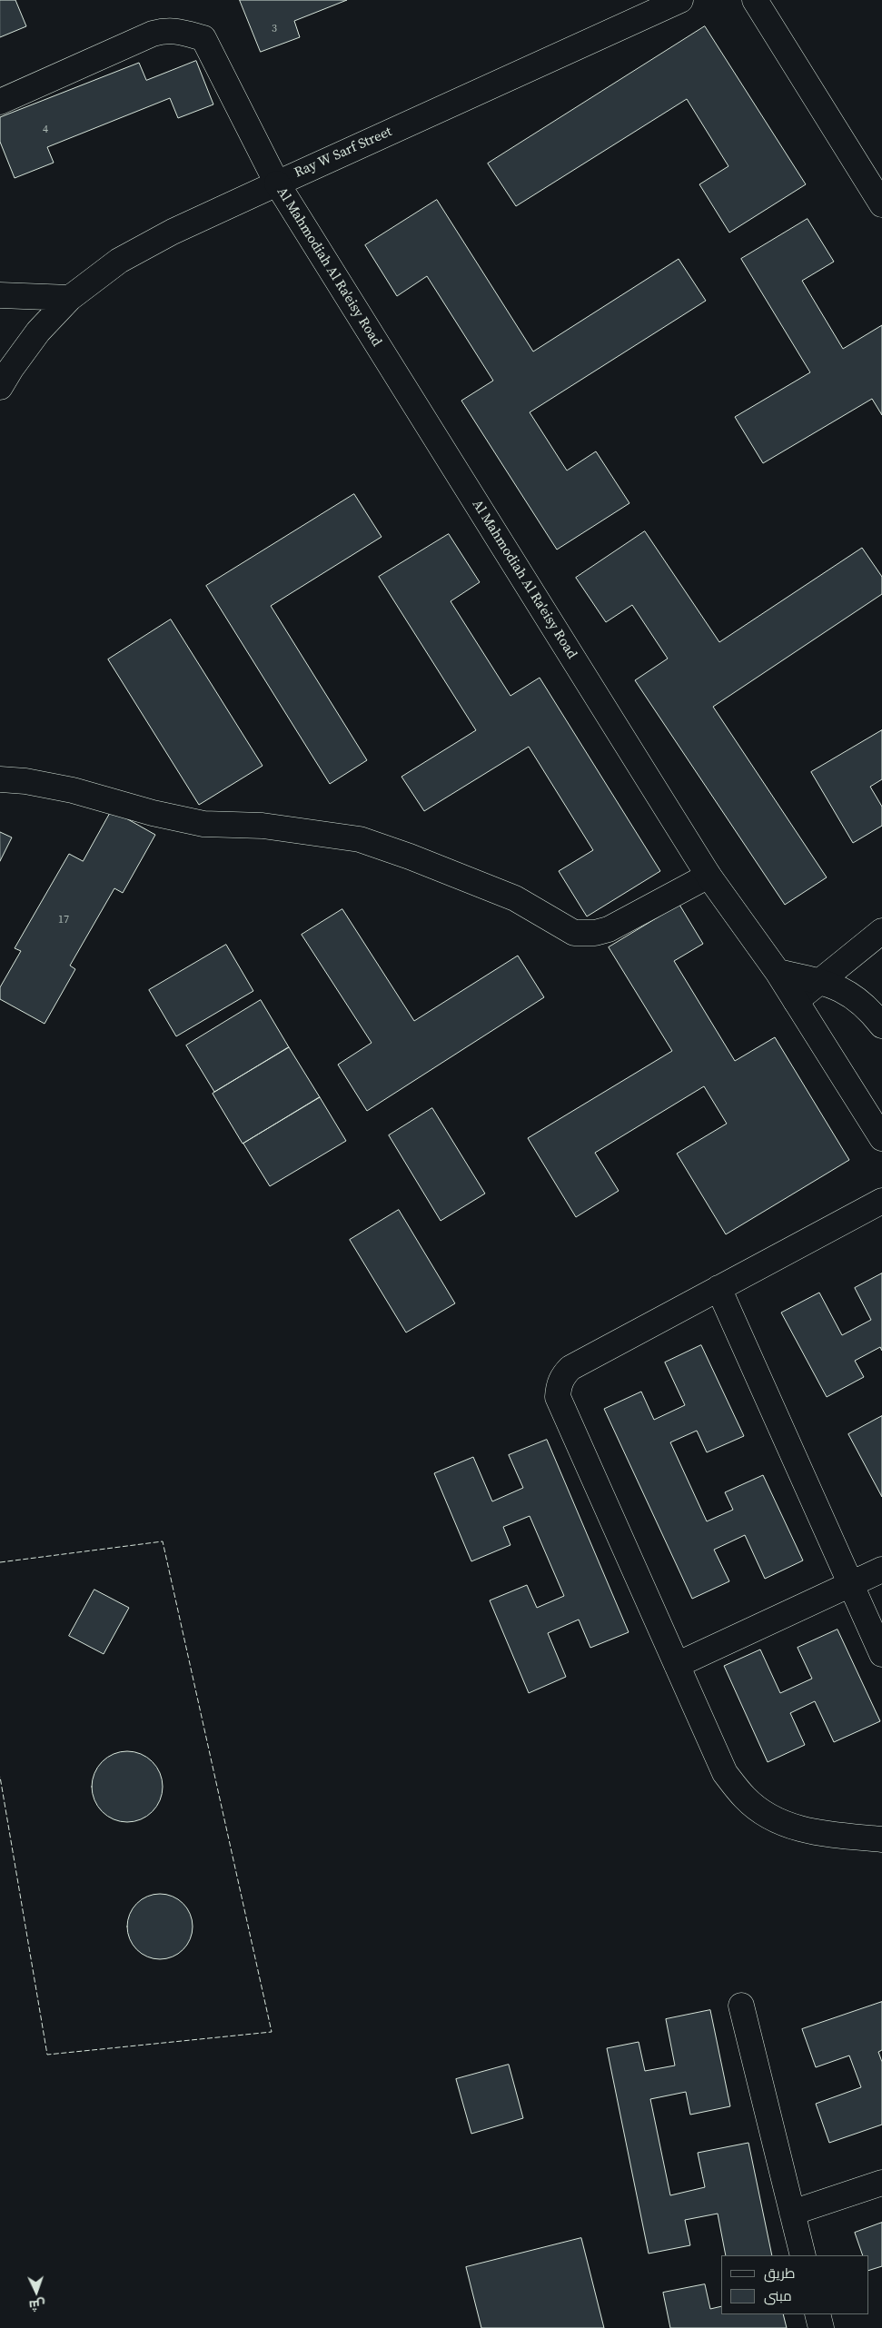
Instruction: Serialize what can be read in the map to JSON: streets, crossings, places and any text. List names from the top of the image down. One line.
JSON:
{"streets":{"street":["Ray W Sarf Street","Al Mahmodiah Al Ra'eisy Road"]},"crossings":[["Ray W Sarf Street","Al Mahmodiah Al Ra'eisy Road"]],"house_numbers":["3","4","17"],"legend":["طريق","مبنى"],"north":"bottom"}
